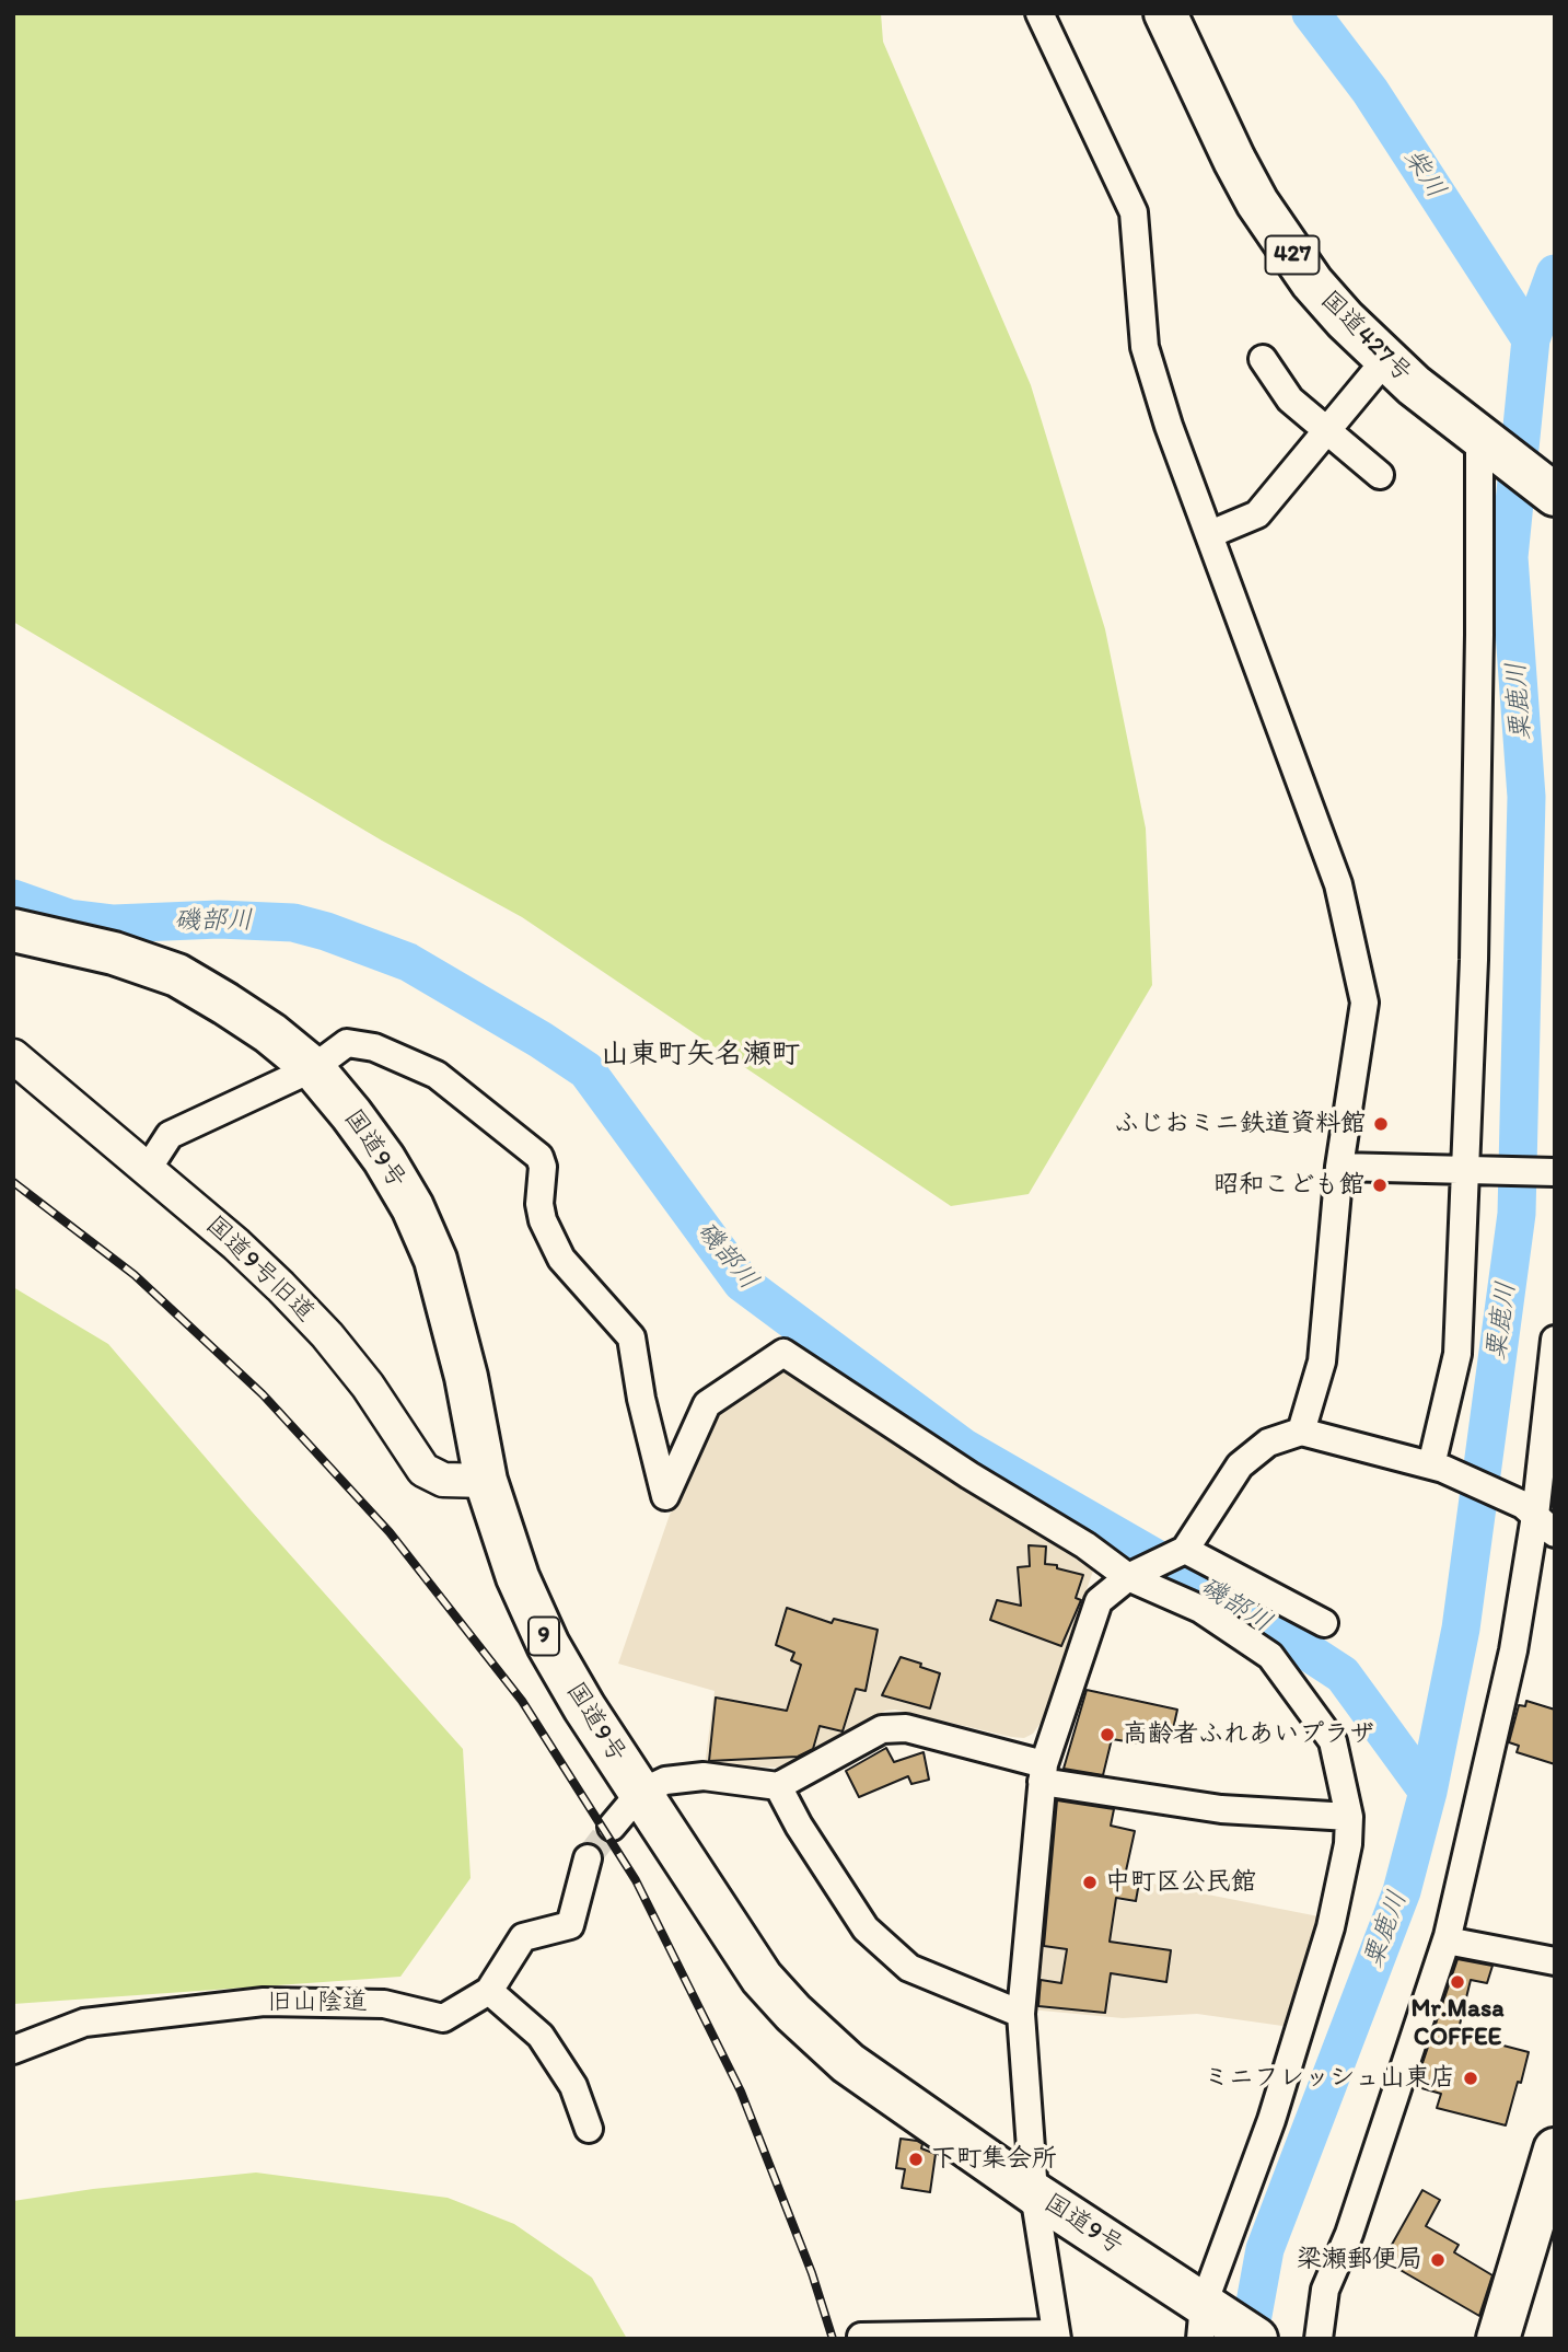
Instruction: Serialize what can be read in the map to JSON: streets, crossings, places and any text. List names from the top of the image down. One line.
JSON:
{"streets":{"highway":["427","国道427号","国道9号","9"],"street":["国道9号旧道","旧山陰道"]},"crossings":[["国道9号","国道9号旧道"]],"districts":["山東町矢名瀬町"],"water":["柴川","粟鹿川","磯部川"],"places":["ふじおミニ鉄道資料館","昭和こども館","高齢者ふれあいプラザ","中町区公民館","Mr.Masa COFFEE","ミニフレッシュ山東店","下町集会所","梁瀬郵便局"]}
